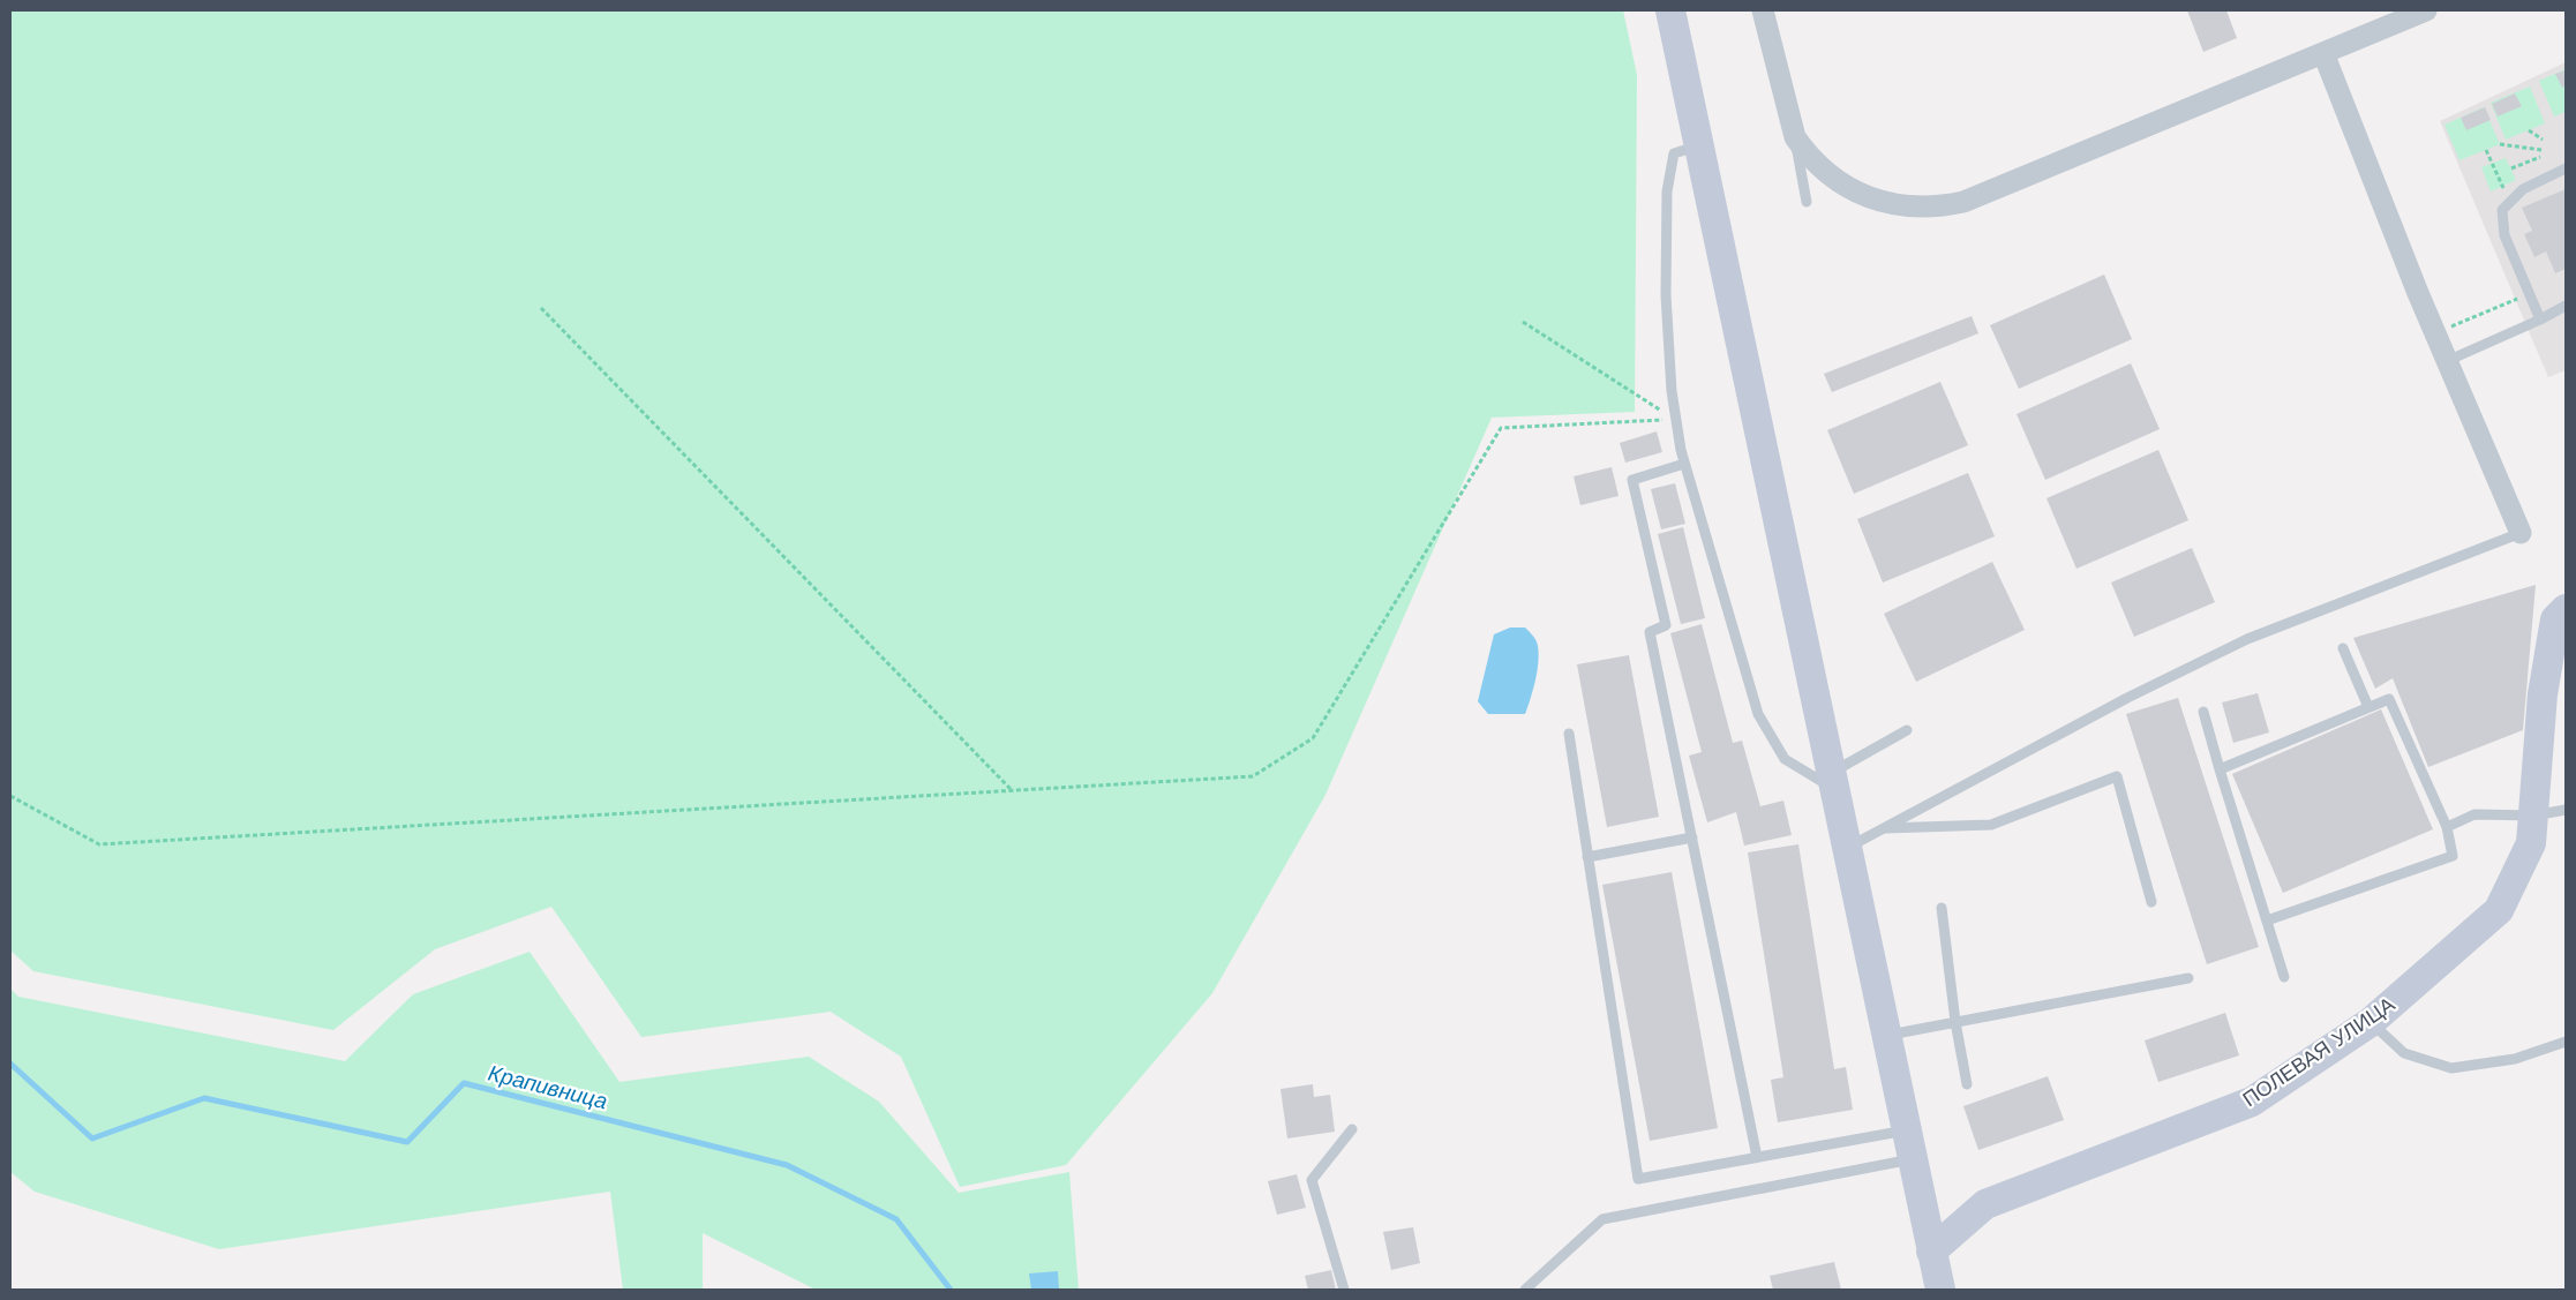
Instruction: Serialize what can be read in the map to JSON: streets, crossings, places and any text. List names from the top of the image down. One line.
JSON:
{"streets":{"street":["ПОЛЕВАЯ УЛИЦА"]},"water":["Крапивница"]}
